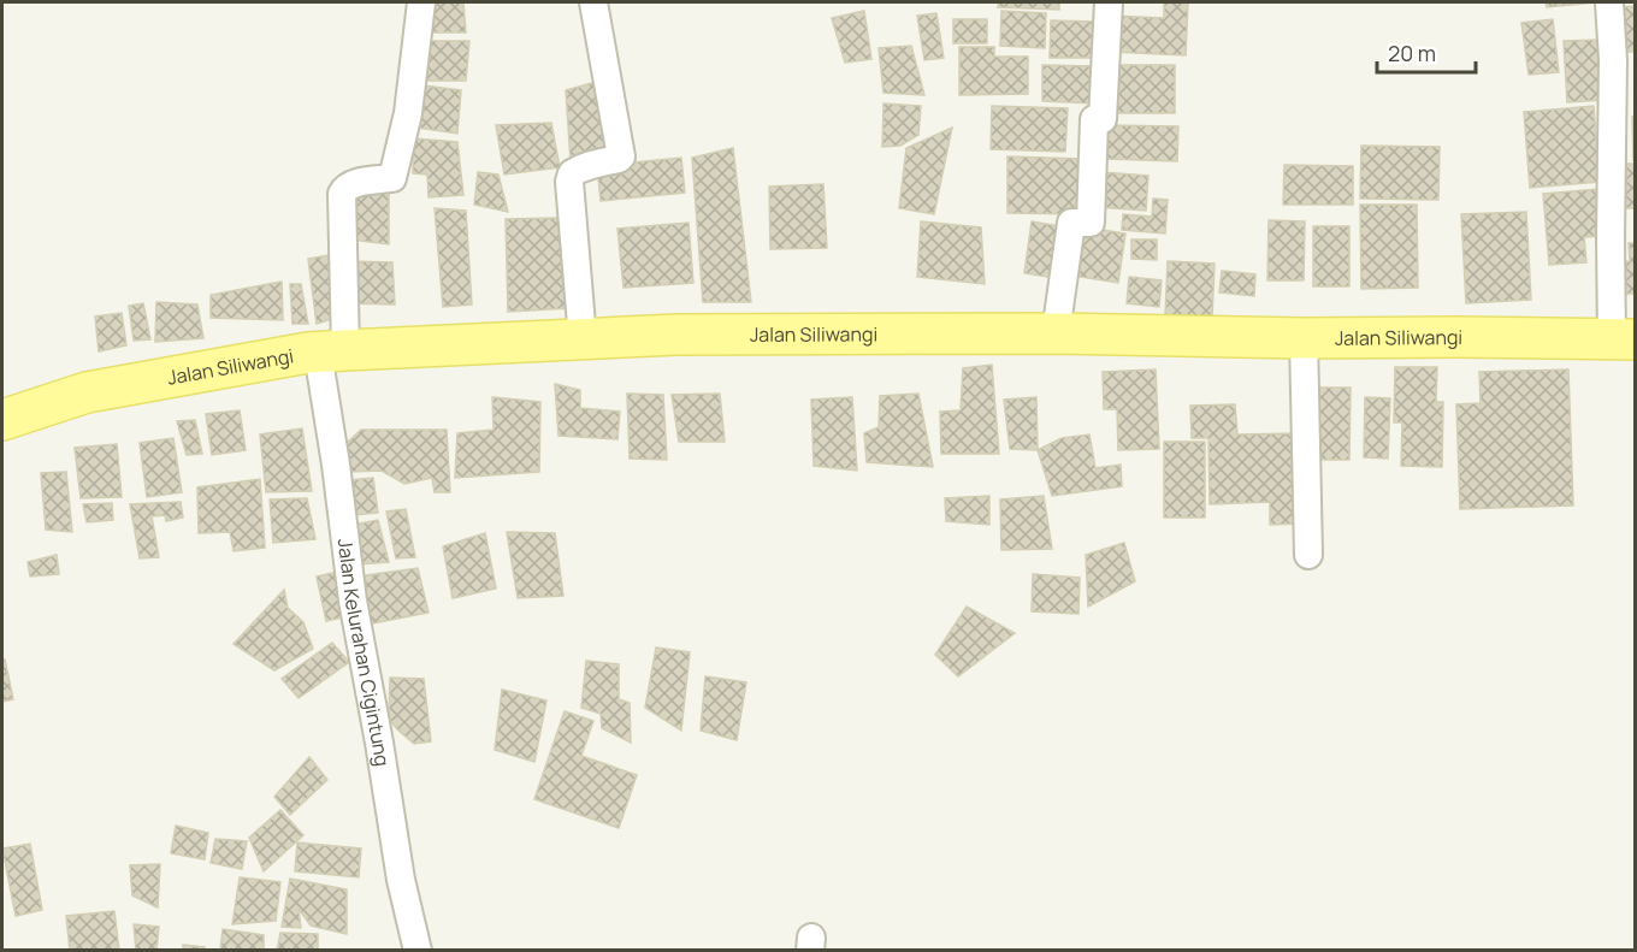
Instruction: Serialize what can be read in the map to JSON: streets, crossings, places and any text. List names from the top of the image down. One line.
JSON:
{"streets":{"main road":["Jalan Siliwangi"],"street":["Jalan Kelurahan Cigintung"]},"crossings":[["Jalan Siliwangi","Jalan Kelurahan Cigintung"]],"scale_bar":"20 m"}
